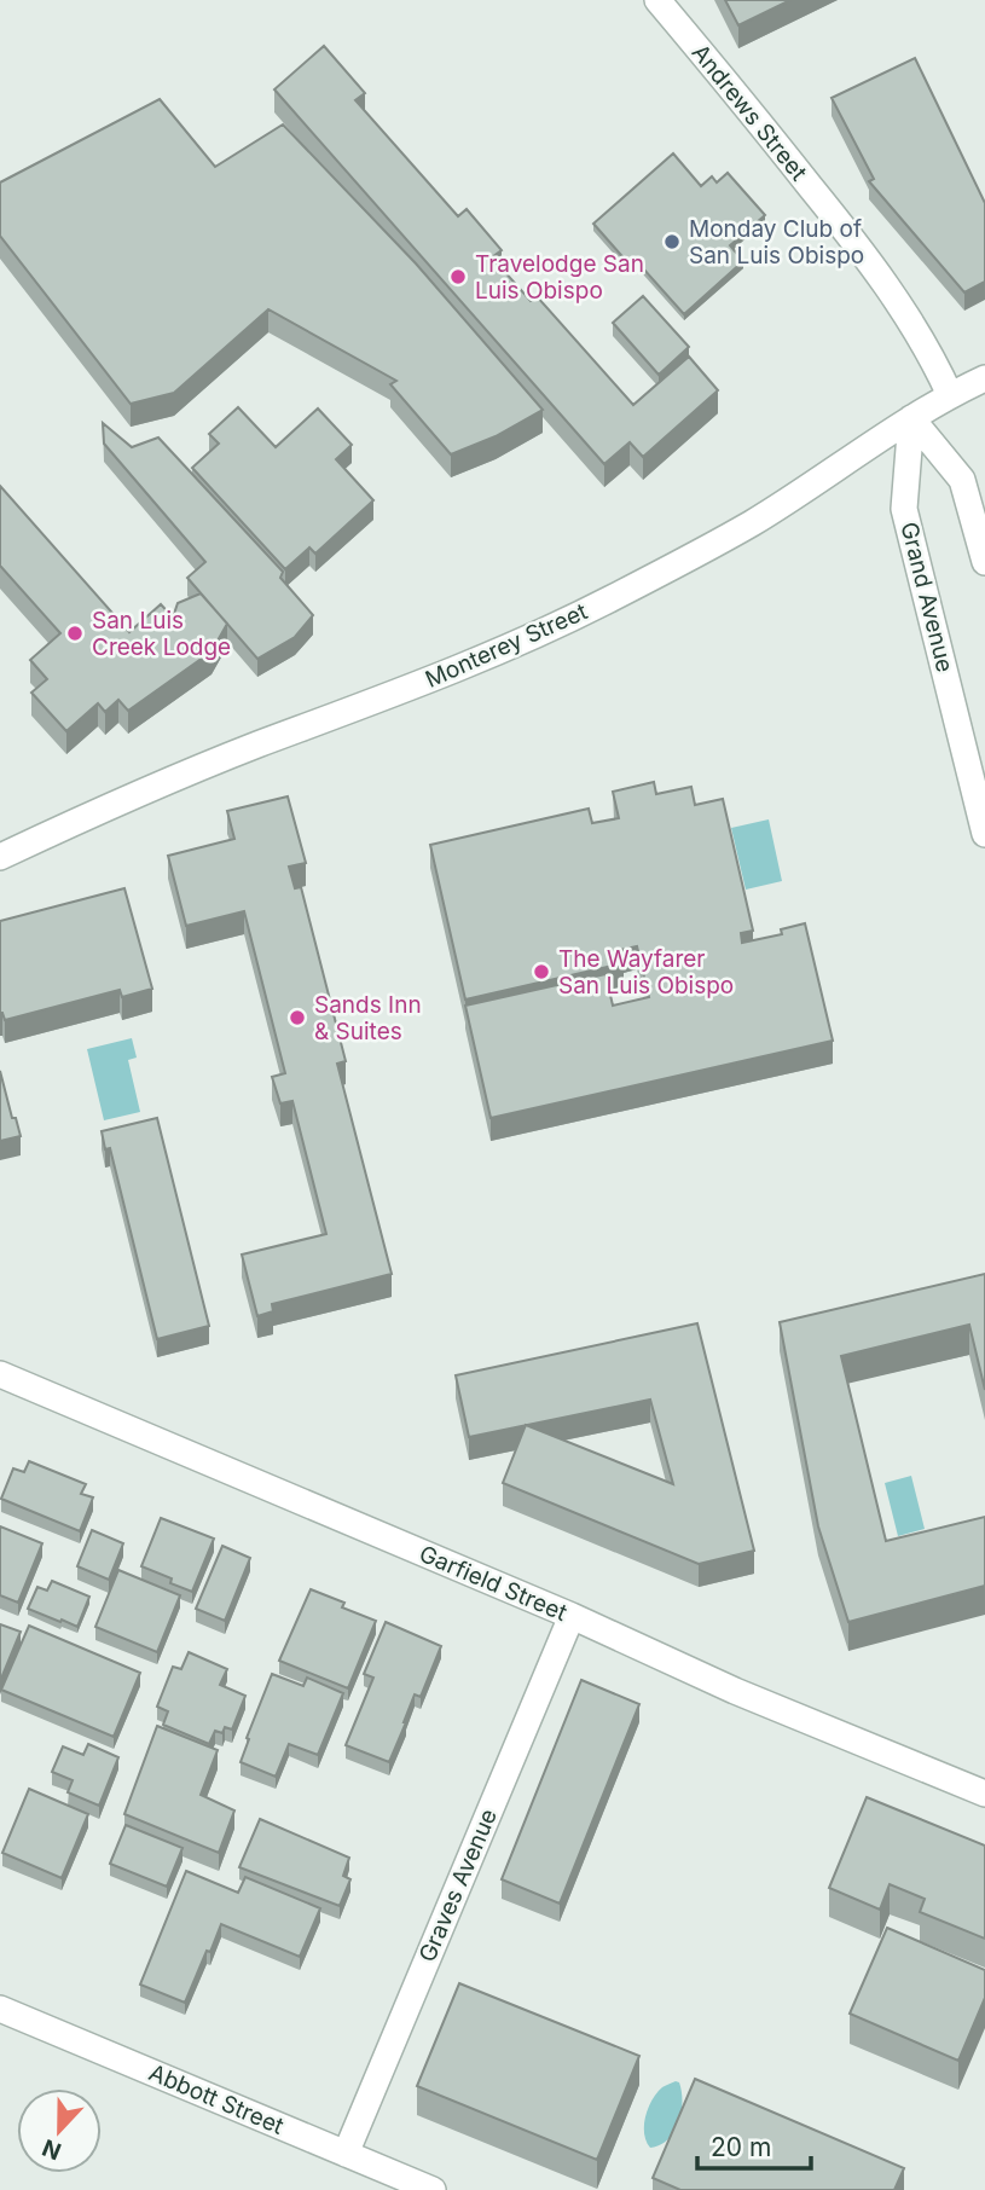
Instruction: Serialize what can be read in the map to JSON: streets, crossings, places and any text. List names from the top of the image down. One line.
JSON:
{"streets":{"street":["Andrews Street","Grand Avenue","Monterey Street","Garfield Street","Graves Avenue","Abbott Street"]},"crossings":[["Andrews Street","Monterey Street"],["Grand Avenue","Monterey Street"],["Garfield Street","Graves Avenue"],["Graves Avenue","Abbott Street"]],"places":["Monday Club of San Luis Obispo","Travelodge San Luis Obispo","San Luis Creek Lodge","The Wayfarer San Luis Obispo","Sands Inn & Suites"],"scale_bar":"20 m","north":"bottom"}
